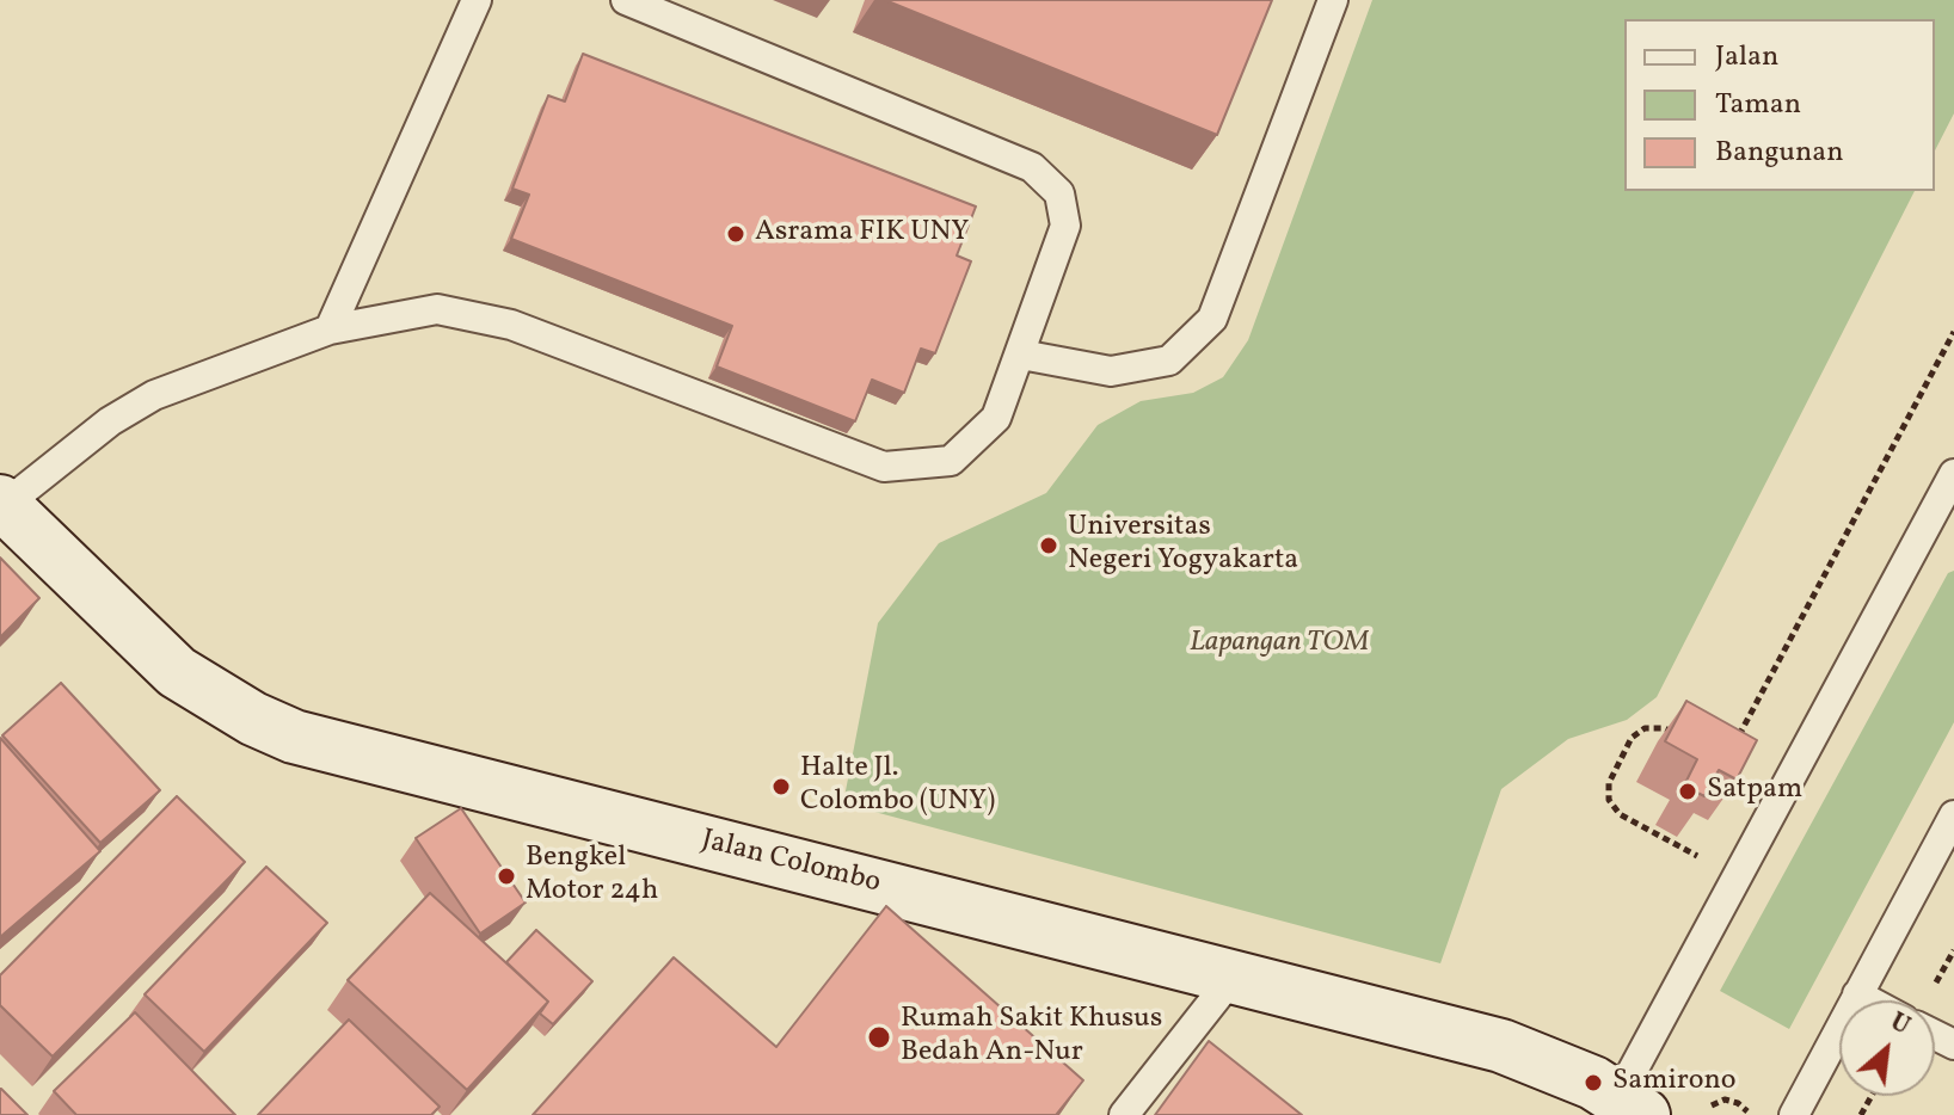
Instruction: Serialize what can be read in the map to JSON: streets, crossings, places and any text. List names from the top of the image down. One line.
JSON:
{"streets":{"main road":["Jalan Colombo"]},"parks":["Lapangan TOM"],"places":["Asrama FIK UNY","Universitas Negeri Yogyakarta","Halte Jl. Colombo (UNY)","Satpam","Bengkel Motor 24h","Rumah Sakit Khusus Bedah An-Nur","Samirono"],"legend":["Jalan","Taman","Bangunan"],"north":"top right"}
